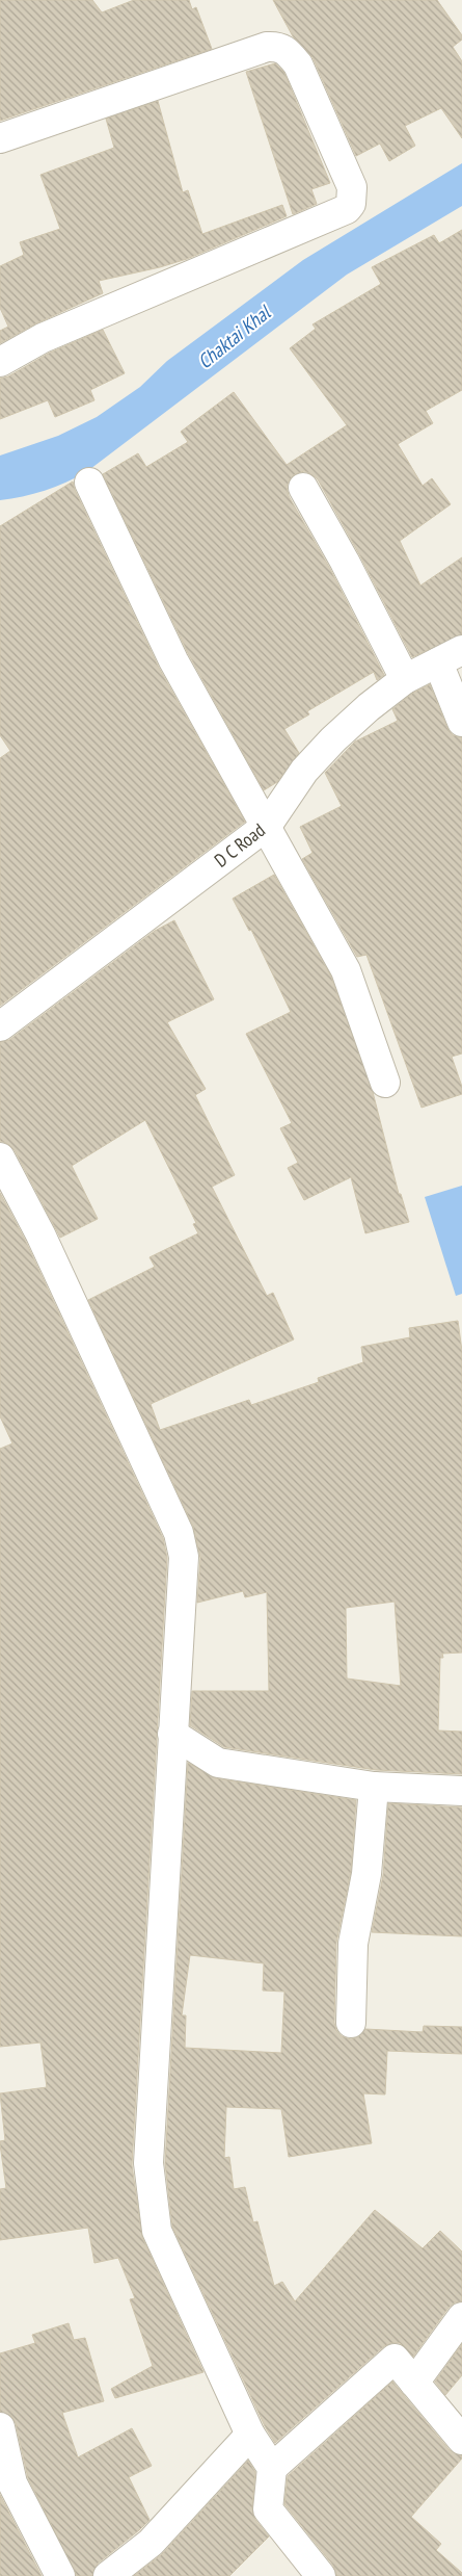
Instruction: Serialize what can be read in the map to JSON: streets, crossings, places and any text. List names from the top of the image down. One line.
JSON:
{"streets":{"street":["D C Road"]},"water":["Chaktai Khal"]}
